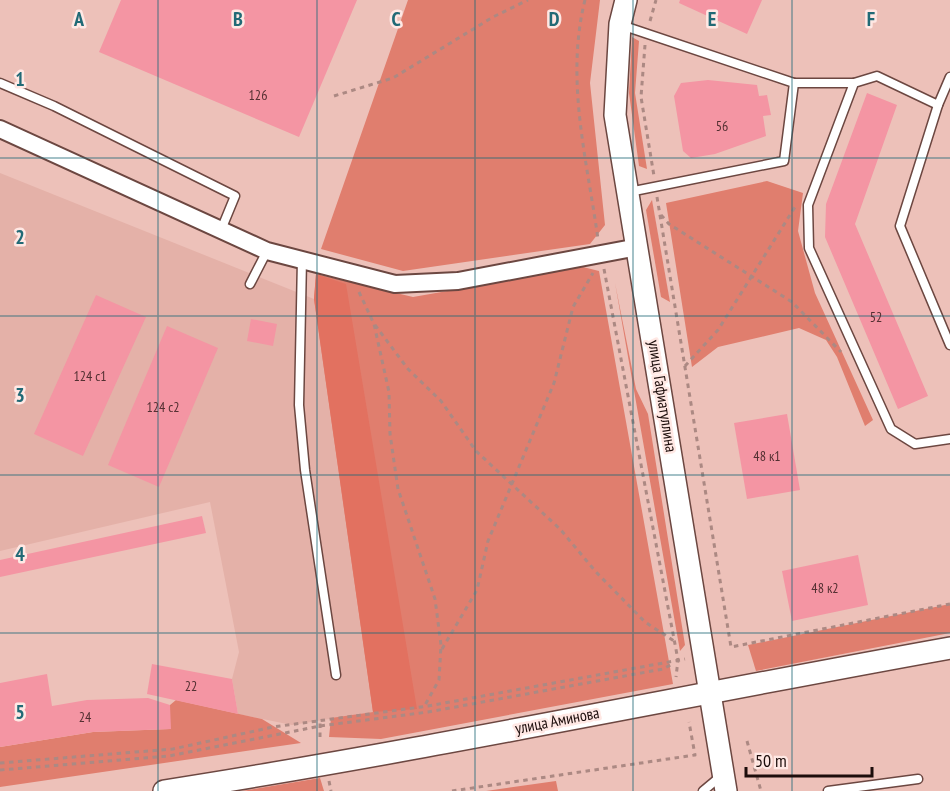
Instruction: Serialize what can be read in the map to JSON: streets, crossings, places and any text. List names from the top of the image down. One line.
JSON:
{"streets":{"street":["улица Гафиатуллина","улица Аминова"]},"crossings":[["улица Гафиатуллина","улица Аминова"]],"house_numbers":["126","56","52","124 с1","124 с2","48 к1","48 к2","22","24"],"scale_bar":"50 m","grid":{"columns":["A","B","C","D","E","F"],"rows":["1","2","3","4","5"]}}
